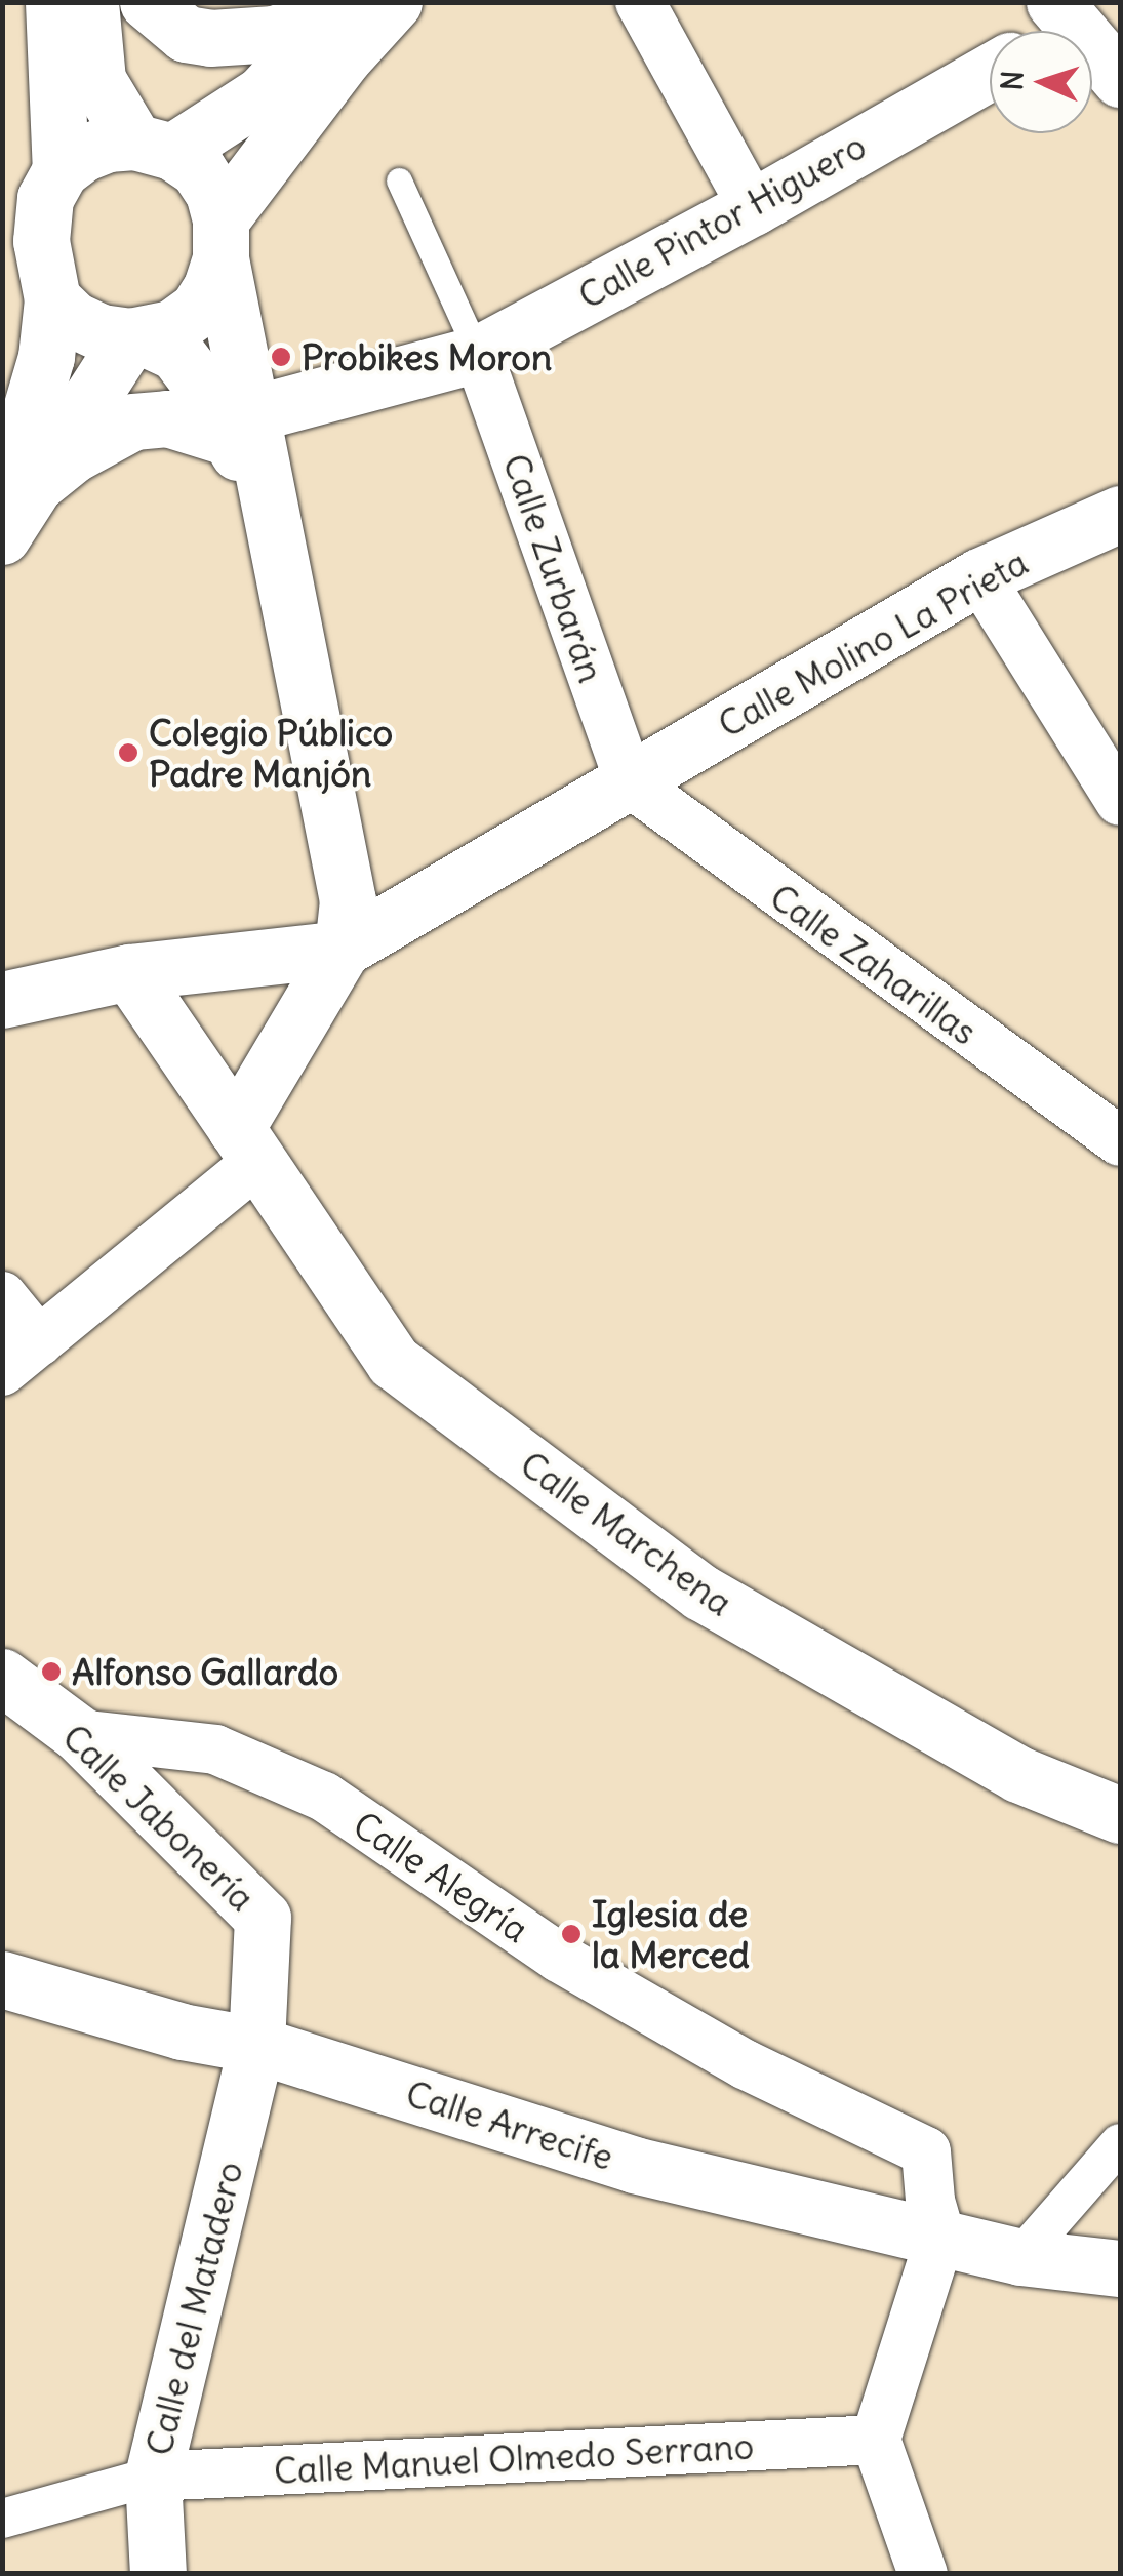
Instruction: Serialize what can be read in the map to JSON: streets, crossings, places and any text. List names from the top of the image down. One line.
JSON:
{"streets":{"street":["Calle Pintor Higuero","Calle Zurbarán","Calle Molino La Prieta","Calle Zaharillas","Calle Marchena","Calle Jabonería","Calle Alegría","Calle Arrecife","Calle del Matadero","Calle Manuel Olmedo Serrano"]},"crossings":[["Calle Pintor Higuero","Calle Zurbarán"],["Calle Zurbarán","Calle Molino La Prieta"],["Calle Zurbarán","Calle Zaharillas"],["Calle Molino La Prieta","Calle Zaharillas"],["Calle Jabonería","Calle Alegría"],["Calle Jabonería","Calle Arrecife"],["Calle Jabonería","Calle del Matadero"],["Calle Alegría","Calle Arrecife"],["Calle Arrecife","Calle del Matadero"],["Calle del Matadero","Calle Manuel Olmedo Serrano"]],"places":["Probikes Moron","Colegio Público Padre Manjón","Alfonso Gallardo","Iglesia de la Merced"],"north":"left"}
